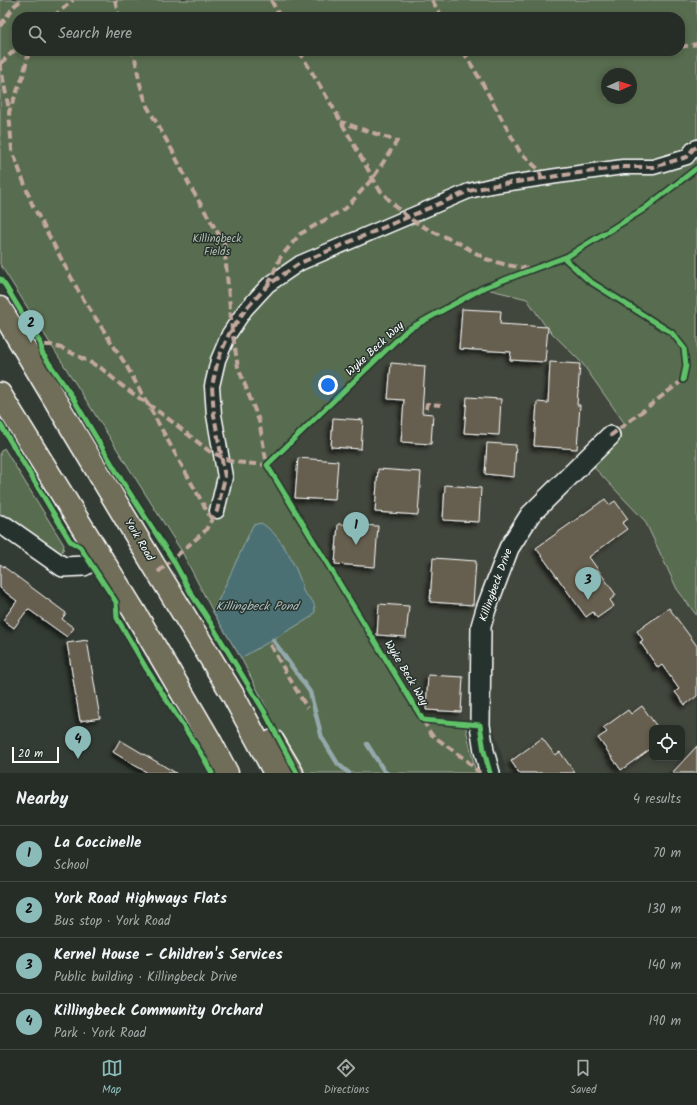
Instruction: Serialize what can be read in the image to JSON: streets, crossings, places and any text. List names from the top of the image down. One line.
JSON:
{"streets":{"highway":["York Road"],"street":["Killingbeck Drive"],"cycle path":["Wyke Beck Way"]},"water":["Killingbeck Pond"],"parks":["Killingbeck Fields"],"scale_bar":"20 m","north":"right","page":{"search":"Search here","pins":["2","1","3","4"],"scale":"20 m","heading":["Nearby","4 results"],"list":[{"mark":"1","name":"La Coccinelle","note":"School","value":"70 m"},{"mark":"2","name":"York Road Highways Flats","note":"Bus stop · York Road","value":"130 m"},{"mark":"3","name":"Kernel House - Children's Services","note":"Public building · Killingbeck Drive","value":"140 m"},{"mark":"4","name":"Killingbeck Community Orchard","note":"Park · York Road","value":"190 m"}],"nav":["Map","Directions","Saved"]}}
